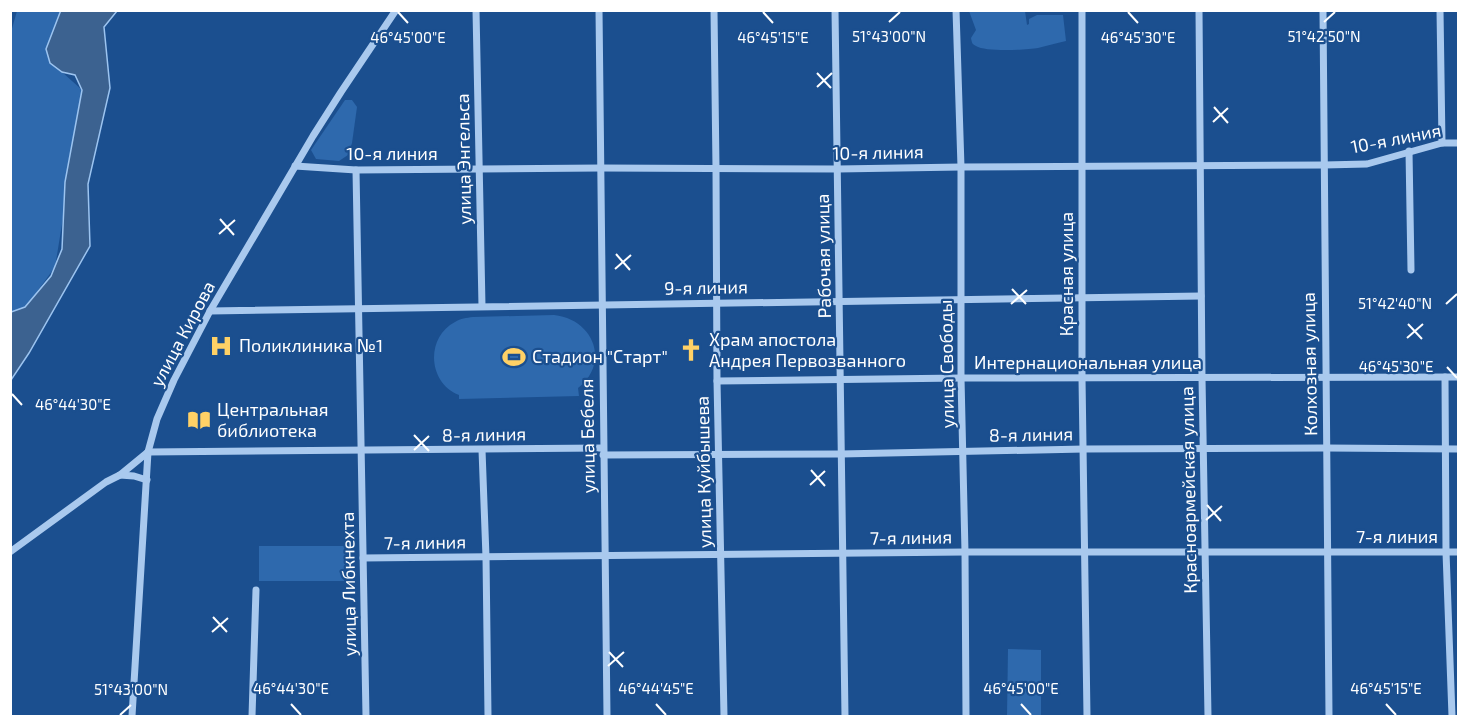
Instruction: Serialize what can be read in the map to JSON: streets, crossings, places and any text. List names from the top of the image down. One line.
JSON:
{"streets":{"street":["10-я линия","улица Энгельса","Рабочая улица","Красная улица","9-я линия","улица Кирова","Интернациональная улица","улица Свободы","Колхозная улица","8-я линия","улица Бебеля","улица Куйбышева","Красноармейская улица","7-я линия","улица Либкнехта"]},"crossings":[["10-я линия","улица Энгельса"],["10-я линия","Рабочая улица"],["10-я линия","Красная улица"],["10-я линия","улица Кирова"],["10-я линия","улица Свободы"],["10-я линия","Колхозная улица"],["10-я линия","улица Бебеля"],["10-я линия","улица Куйбышева"],["10-я линия","Красноармейская улица"],["улица Энгельса","9-я линия"],["Рабочая улица","9-я линия"],["Рабочая улица","Интернациональная улица"],["Рабочая улица","8-я линия"],["Рабочая улица","7-я линия"],["Красная улица","9-я линия"],["Красная улица","Интернациональная улица"],["Красная улица","8-я линия"],["Красная улица","7-я линия"],["9-я линия","улица Кирова"],["9-я линия","улица Свободы"],["9-я линия","улица Бебеля"],["9-я линия","улица Куйбышева"],["9-я линия","Красноармейская улица"],["9-я линия","улица Либкнехта"],["улица Кирова","8-я линия"],["Интернациональная улица","улица Свободы"],["Интернациональная улица","Колхозная улица"],["Интернациональная улица","улица Куйбышева"],["Интернациональная улица","Красноармейская улица"],["улица Свободы","8-я линия"],["улица Свободы","7-я линия"],["Колхозная улица","8-я линия"],["Колхозная улица","7-я линия"],["8-я линия","улица Бебеля"],["8-я линия","улица Куйбышева"],["8-я линия","Красноармейская улица"],["8-я линия","улица Либкнехта"],["улица Бебеля","7-я линия"],["улица Куйбышева","7-я линия"],["Красноармейская улица","7-я линия"],["7-я линия","улица Либкнехта"]],"places":{"hospital":["Поликлиника №1"],"church":["Храм апостола Андрея Первозванного"],"sports":["Стадион \"Старт\""],"library":["Центральная библиотека"]},"coordinates":["51°43'00\"N","51°42'50\"N","46°45'00\"E","46°45'15\"E","46°45'30\"E","51°42'40\"N","46°44'30\"E","46°44'45\"E"]}
